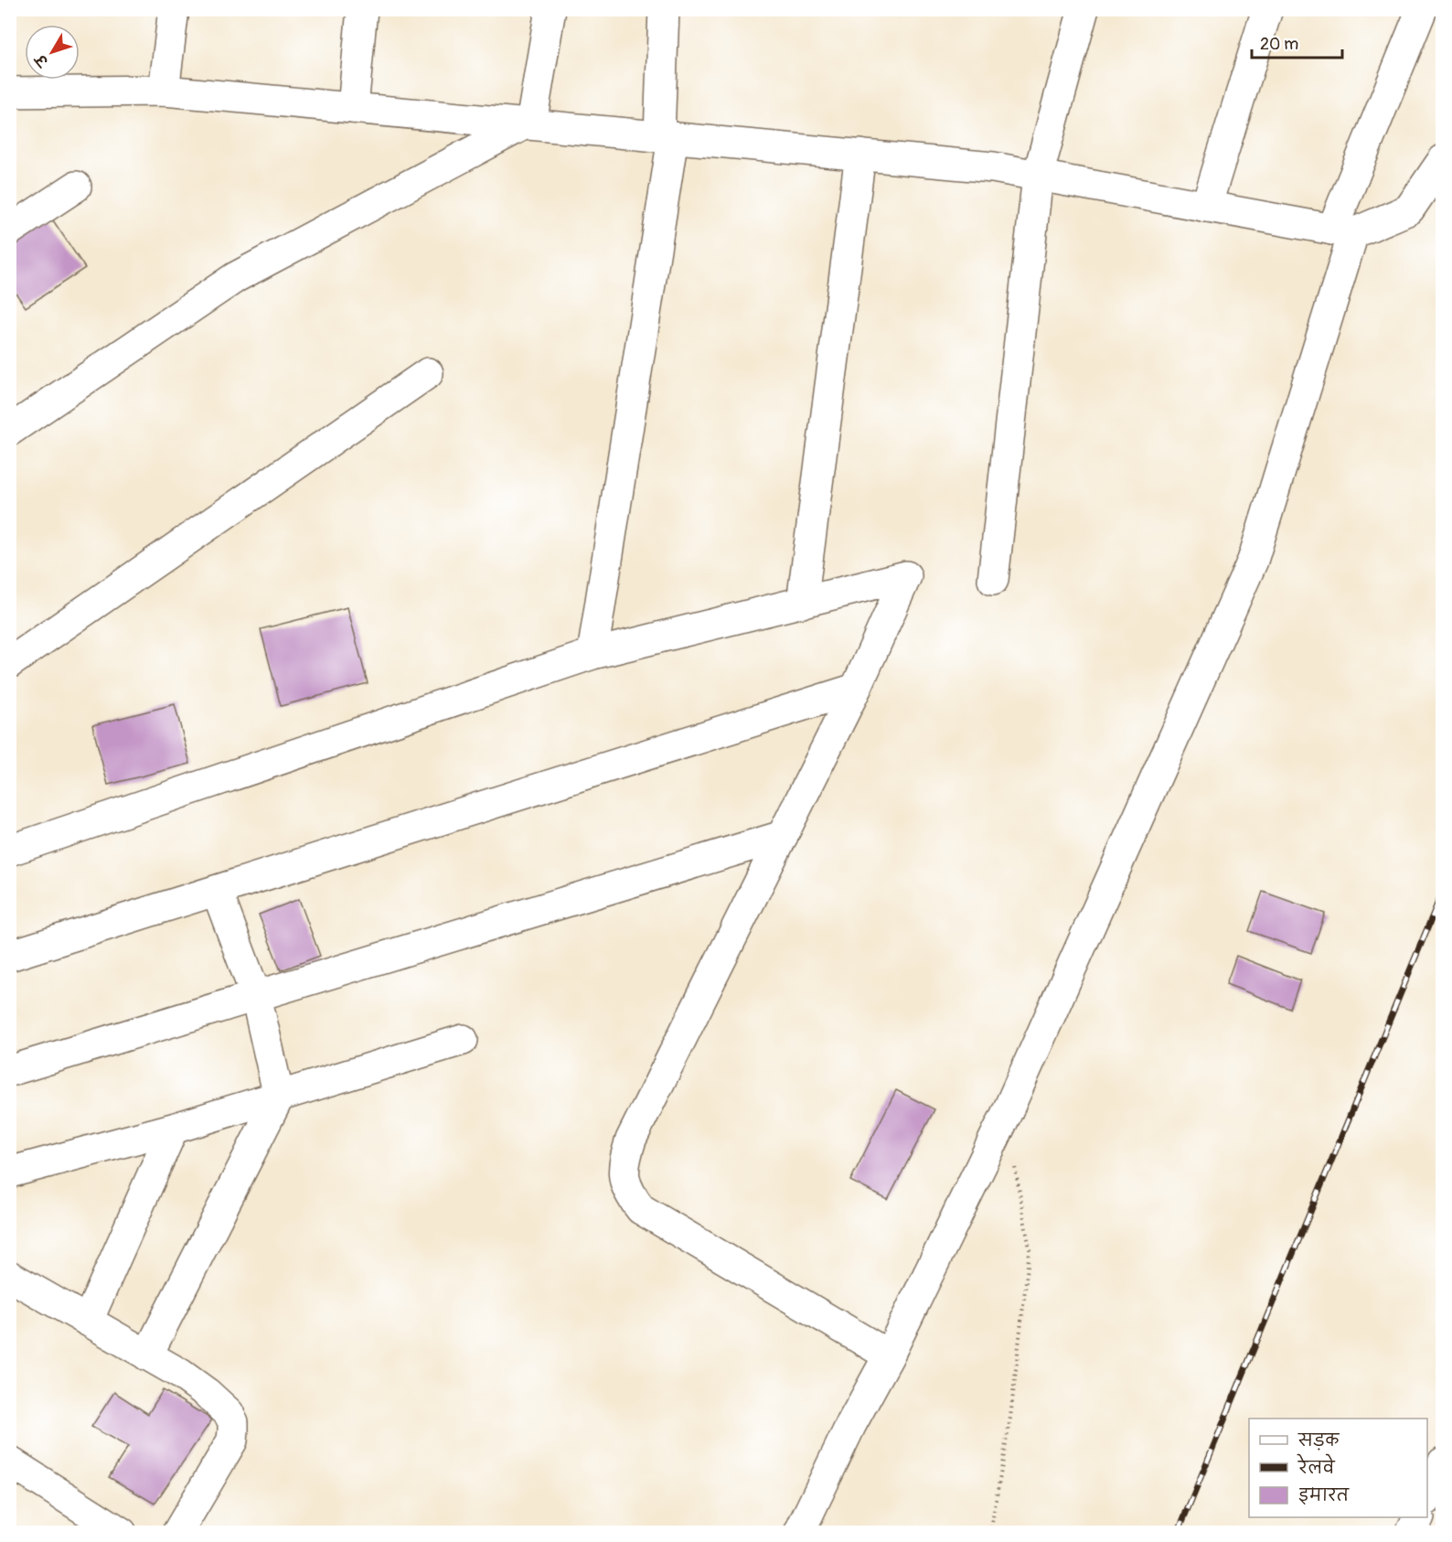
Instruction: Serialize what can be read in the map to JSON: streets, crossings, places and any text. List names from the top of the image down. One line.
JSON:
{"legend":["सड़क","रेलवे","इमारत"],"scale_bar":"20 m","north":"bottom left"}
